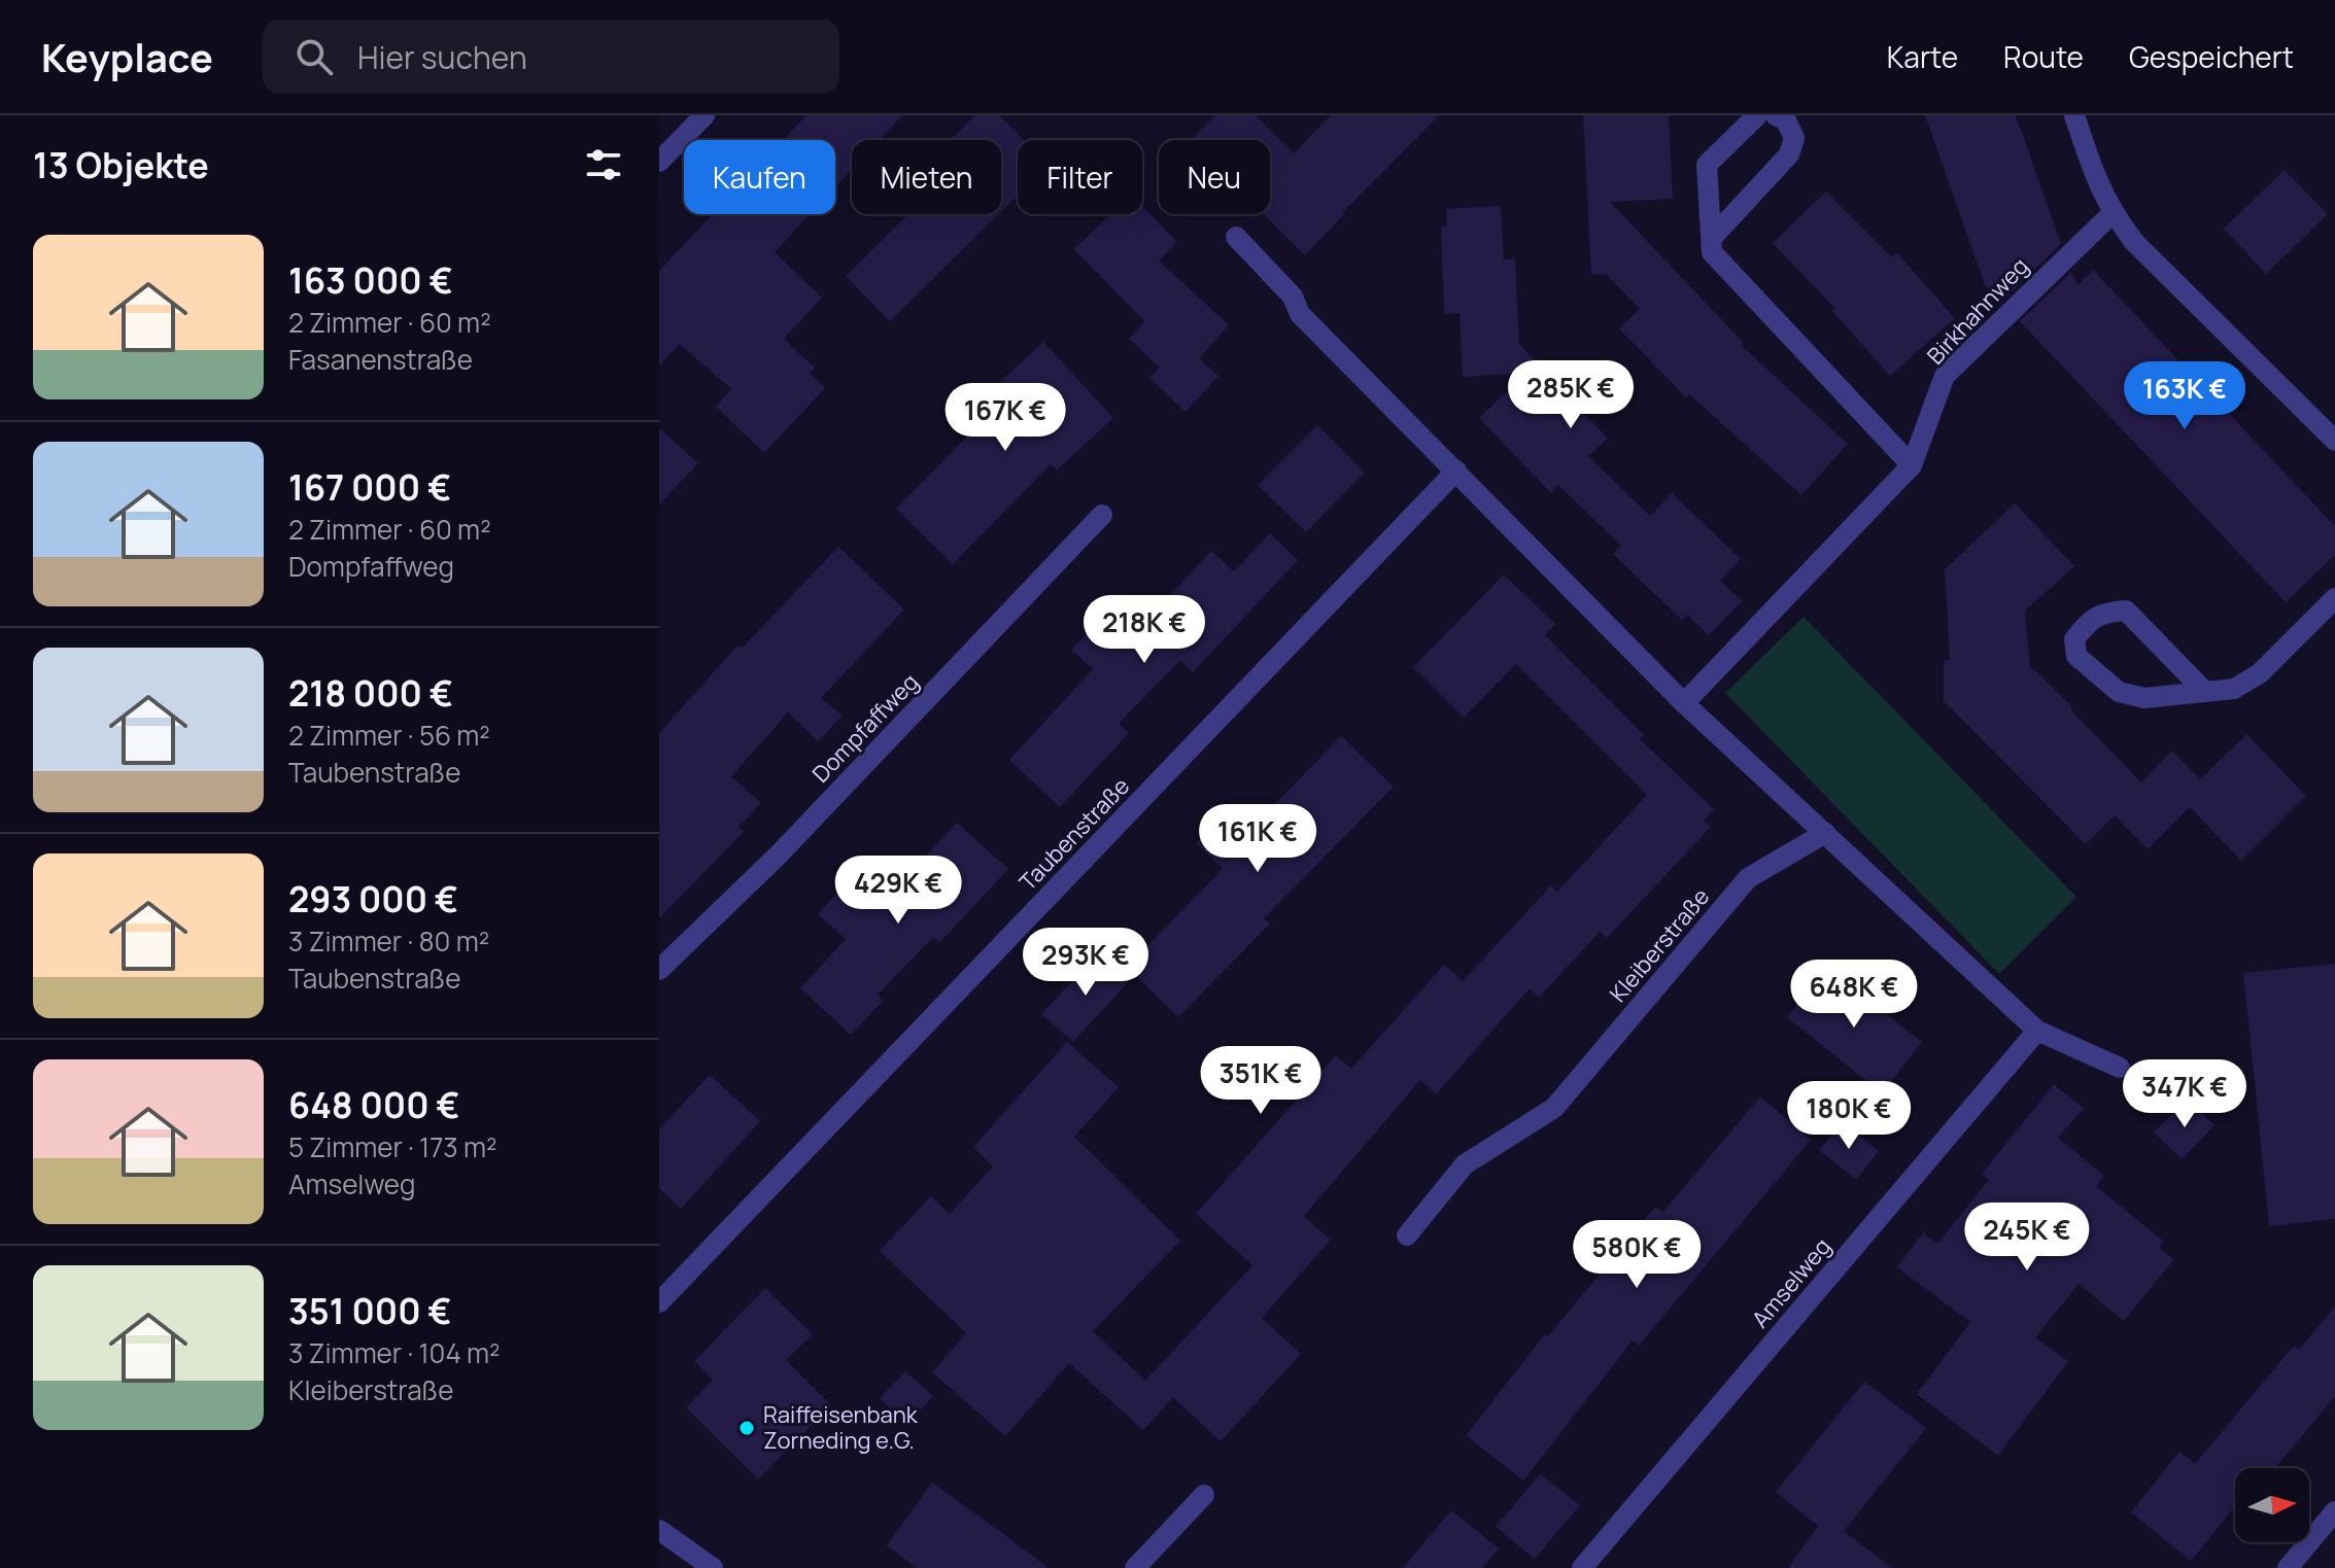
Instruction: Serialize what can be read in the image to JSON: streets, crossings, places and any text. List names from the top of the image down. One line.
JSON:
{"streets":{"street":["Birkhahnweg","Dompfaffweg","Taubenstraße","Kleiberstraße","Amselweg"]},"places":["Raiffeisenbank Zorneding e.G."],"north":"right","page":{"header":"Keyplace","search":"Hier suchen","nav":["Karte","Route","Gespeichert"],"heading":"13 Objekte","chip":["Kaufen","Mieten","Filter","Neu"],"list":[{"name":"163 000 €","note":"2 Zimmer · 60 m² · Fasanenstraße"},{"name":"167 000 €","note":"2 Zimmer · 60 m² · Dompfaffweg"},{"name":"218 000 €","note":"2 Zimmer · 56 m² · Taubenstraße"},{"name":"293 000 €","note":"3 Zimmer · 80 m² · Taubenstraße"},{"name":"648 000 €","note":"5 Zimmer · 173 m² · Amselweg"},{"name":"351 000 €","note":"3 Zimmer · 104 m² · Kleiberstraße"}],"price":["285K €","163K €","167K €","218K €","161K €","429K €","293K €","648K €","351K €","347K €","180K €","245K €","580K €"]}}
